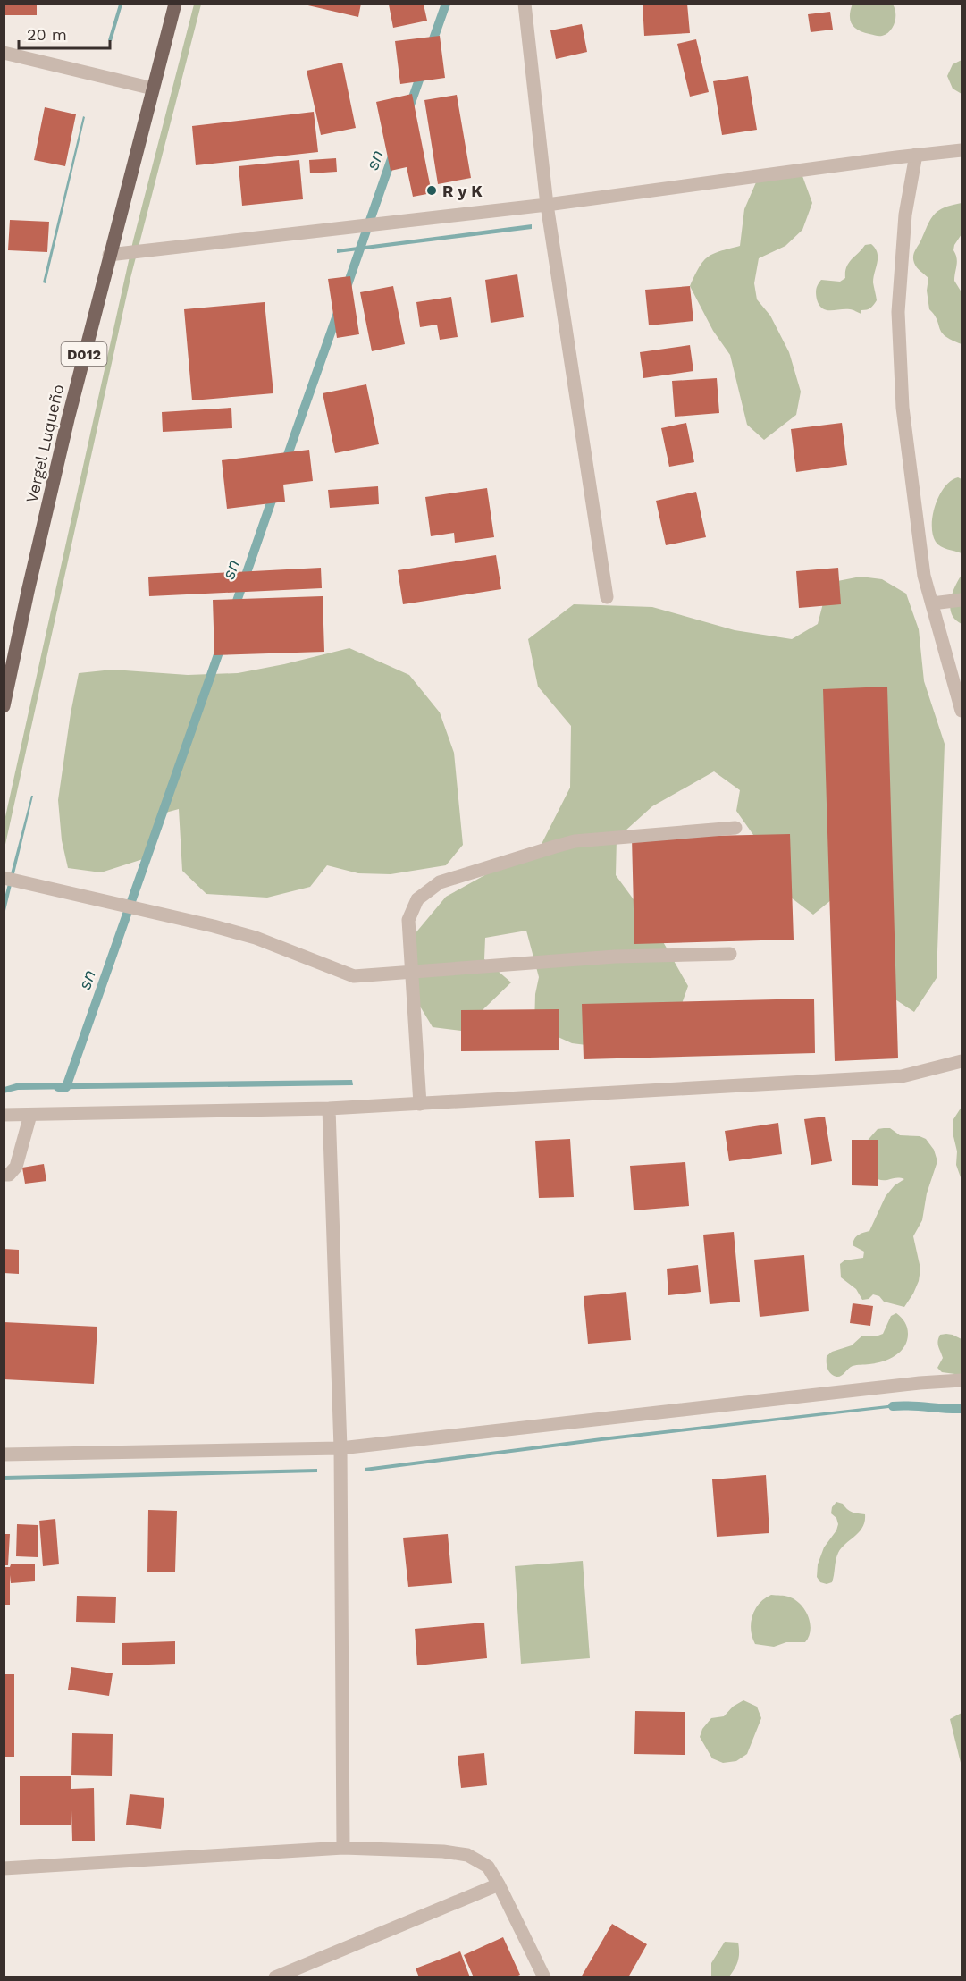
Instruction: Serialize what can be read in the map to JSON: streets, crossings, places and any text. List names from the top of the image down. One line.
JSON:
{"streets":{"main road":["D012","Vergel Luqueño"]},"water":["sn"],"places":["R y K"],"scale_bar":"20 m"}
